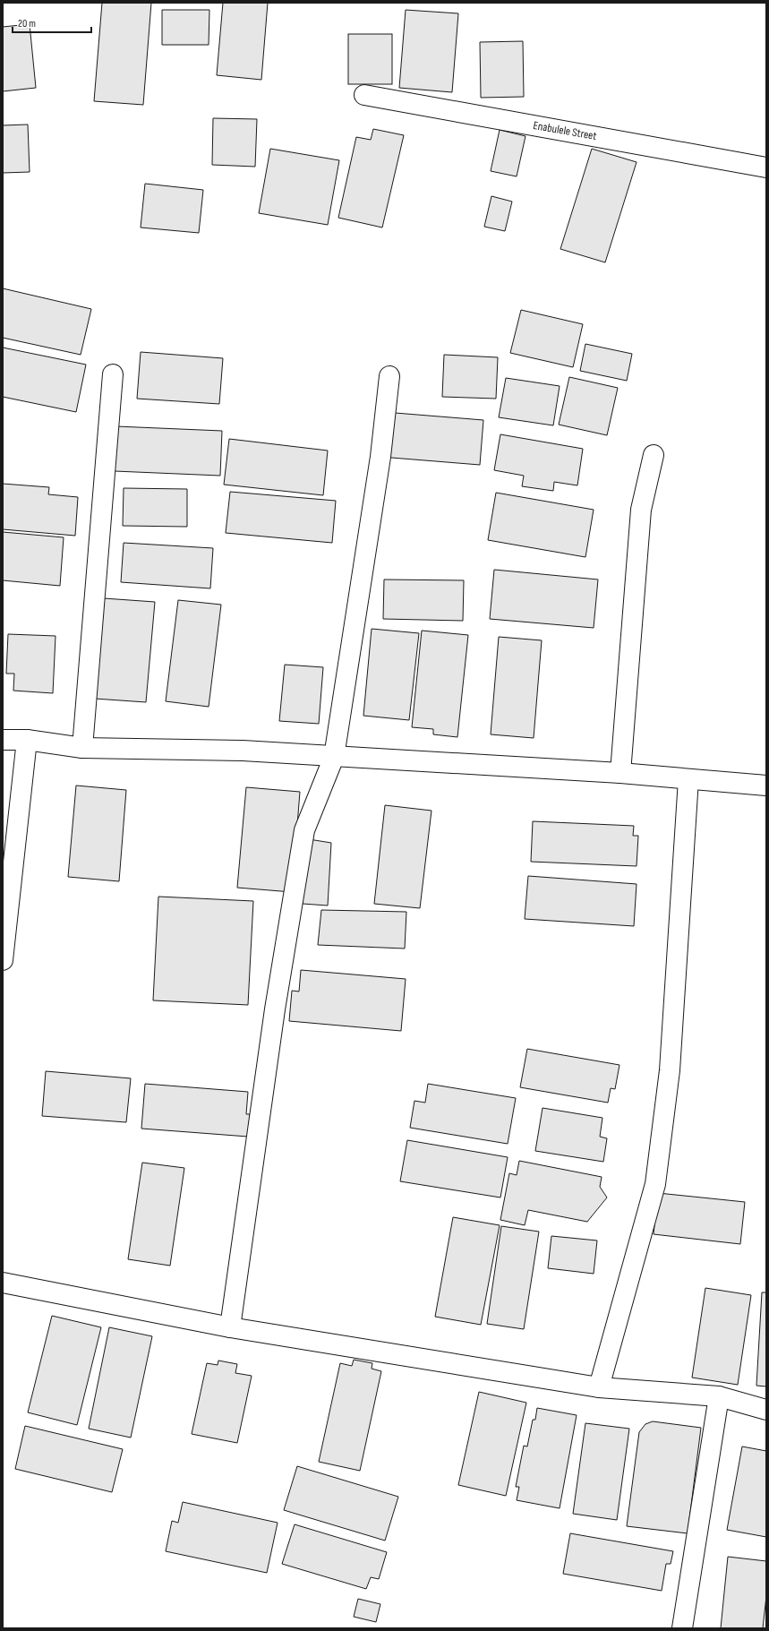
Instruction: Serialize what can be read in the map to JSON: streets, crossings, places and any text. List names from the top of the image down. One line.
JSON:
{"streets":{"street":["Enabulele Street"]},"scale_bar":"20 m"}
